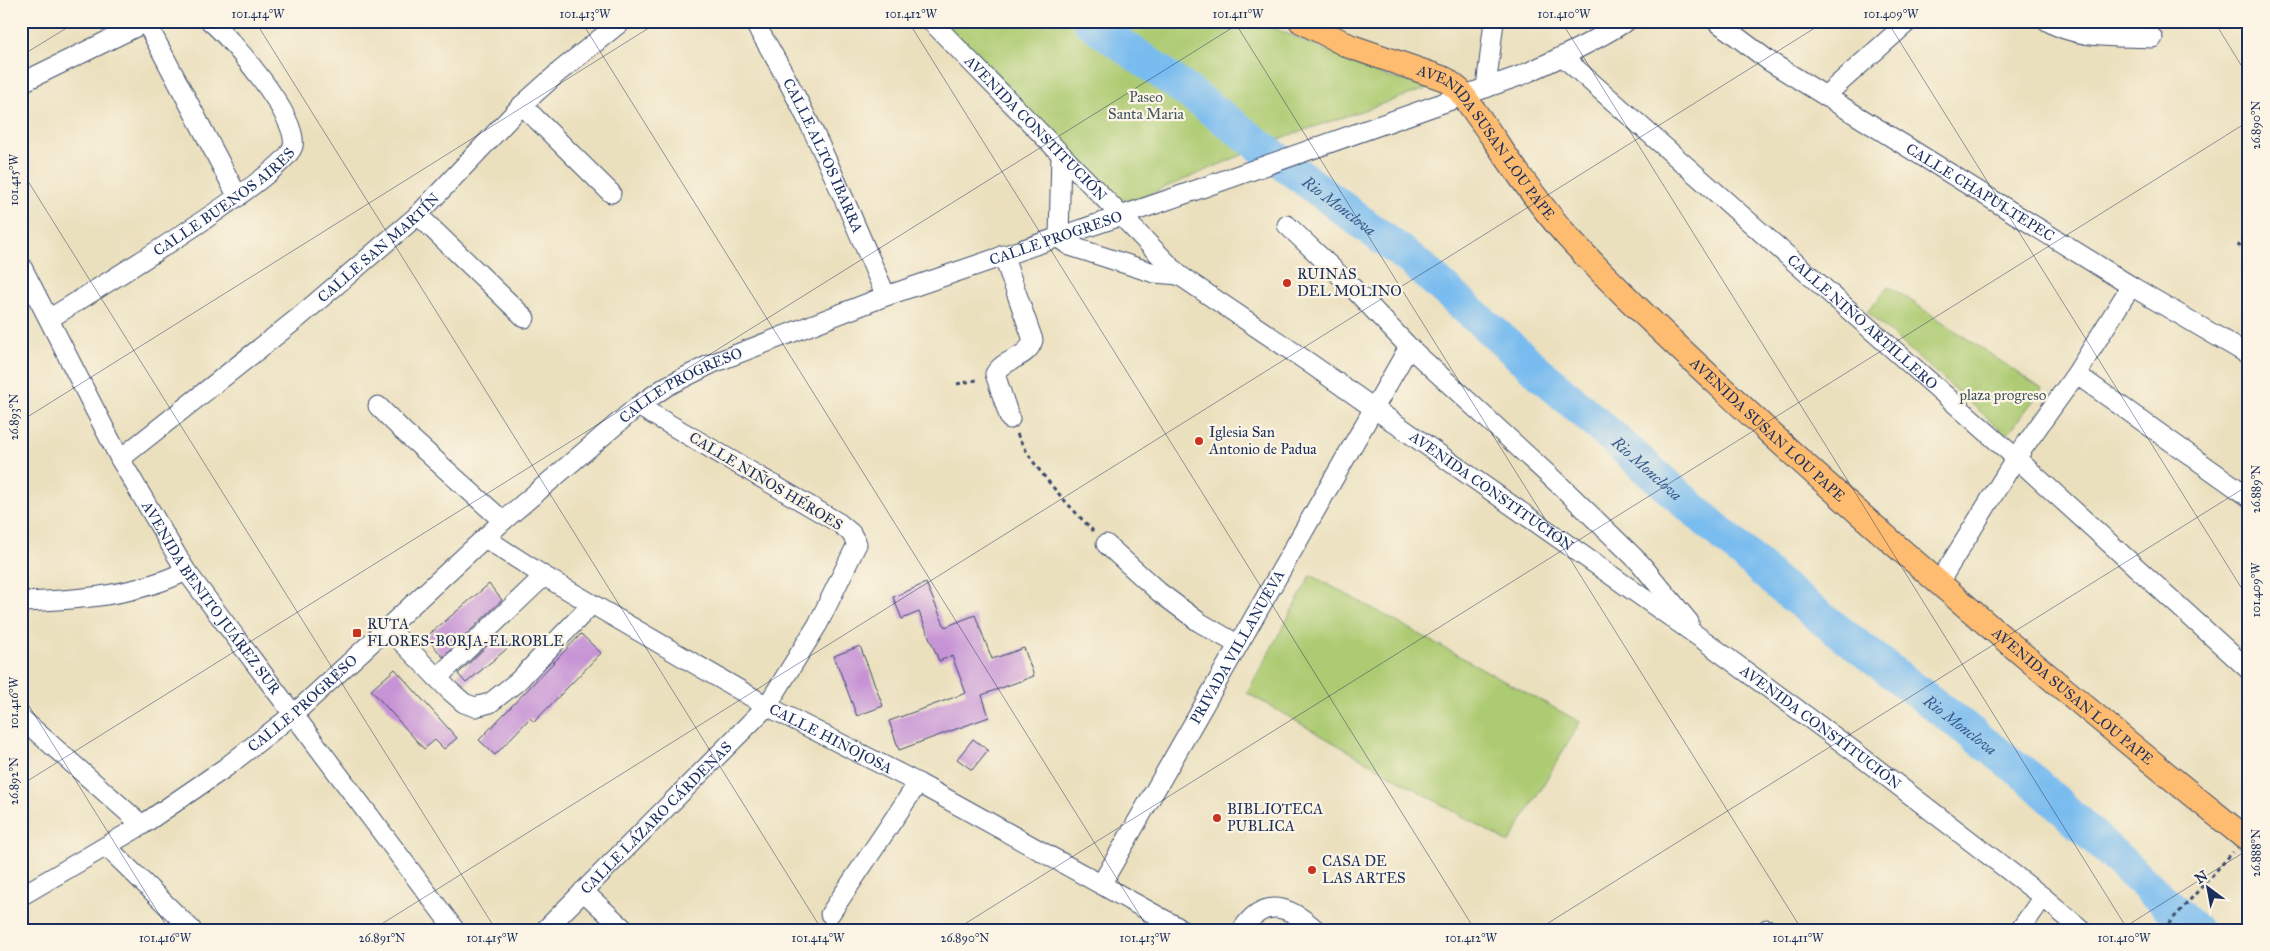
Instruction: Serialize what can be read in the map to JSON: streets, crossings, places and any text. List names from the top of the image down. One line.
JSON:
{"streets":{"main road":["AVENIDA SUSAN LOU PAPE"],"street":["AVENIDA CONSTITUCIÓN","CALLE ALTOS IBARRA","CALLE CHAPULTEPEC","CALLE BUENOS AIRES","CALLE PROGRESO","CALLE SAN MARTÍN","CALLE NIÑO ARTILLERO","CALLE NIÑOS HÉROES","AVENIDA BENITO JUÁREZ SUR","PRIVADA VILLANUEVA","CALLE HINOJOSA","CALLE LÁZARO CÁRDENAS"]},"crossings":[["AVENIDA CONSTITUCIÓN","CALLE PROGRESO"],["AVENIDA CONSTITUCIÓN","PRIVADA VILLANUEVA"],["AVENIDA SUSAN LOU PAPE","CALLE PROGRESO"],["CALLE ALTOS IBARRA","CALLE PROGRESO"],["CALLE BUENOS AIRES","AVENIDA BENITO JUÁREZ SUR"],["CALLE PROGRESO","CALLE NIÑO ARTILLERO"],["CALLE PROGRESO","CALLE NIÑOS HÉROES"],["CALLE PROGRESO","AVENIDA BENITO JUÁREZ SUR"],["CALLE PROGRESO","CALLE HINOJOSA"],["CALLE SAN MARTÍN","AVENIDA BENITO JUÁREZ SUR"],["CALLE NIÑOS HÉROES","CALLE HINOJOSA"],["CALLE NIÑOS HÉROES","CALLE LÁZARO CÁRDENAS"],["PRIVADA VILLANUEVA","CALLE HINOJOSA"],["CALLE HINOJOSA","CALLE LÁZARO CÁRDENAS"]],"water":["Rio Monclova"],"parks":["Paseo Santa Maria","plaza progreso"],"places":{"other":["RUINAS DEL MOLINO","Iglesia San Antonio de Padua","BIBLIOTECA PUBLICA","CASA DE LAS ARTES"],"transit":["RUTA FLORES-BORJA-ELROBLE"]},"north":"top left","coordinates":["101.414°W","101.413°W","101.412°W","101.411°W","101.410°W","101.409°W","26.890°N","101.415°W","26.893°N","26.889°N","101.416°W","26.892°N","26.888°N","26.891°N"]}
